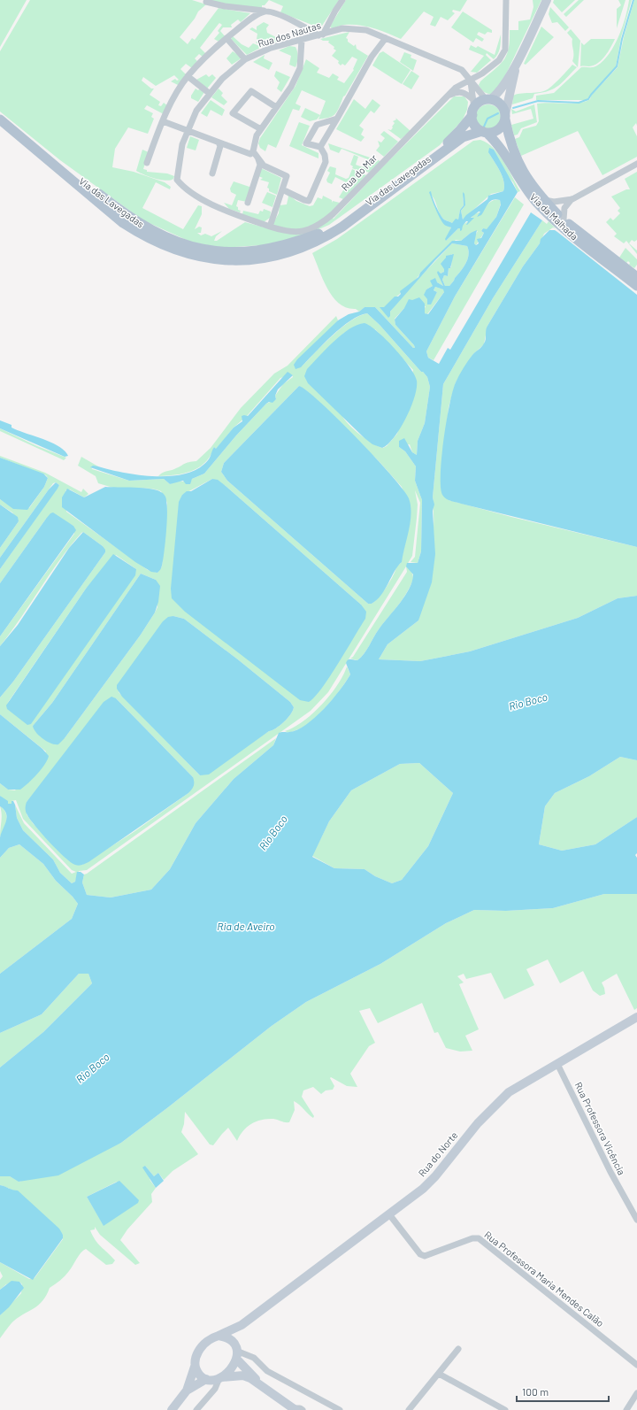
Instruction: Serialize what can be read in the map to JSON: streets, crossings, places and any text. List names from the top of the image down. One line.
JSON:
{"streets":{"main road":["Via das Lavegadas","Via da Malhada","Rua do Norte"],"street":["Rua dos Nautas","Rua do Mar","Rua Professora Vicência","Rua Professora Maria Mendes Calão"]},"crossings":[["Rua dos Nautas","Rua do Mar"],["Rua dos Nautas","Via das Lavegadas"],["Rua dos Nautas","Via da Malhada"],["Via das Lavegadas","Via da Malhada"],["Rua Professora Vicência","Rua do Norte"],["Rua do Norte","Rua Professora Maria Mendes Calão"]],"water":["Rio Boco","Ria de Aveiro"],"scale_bar":"100 m"}
